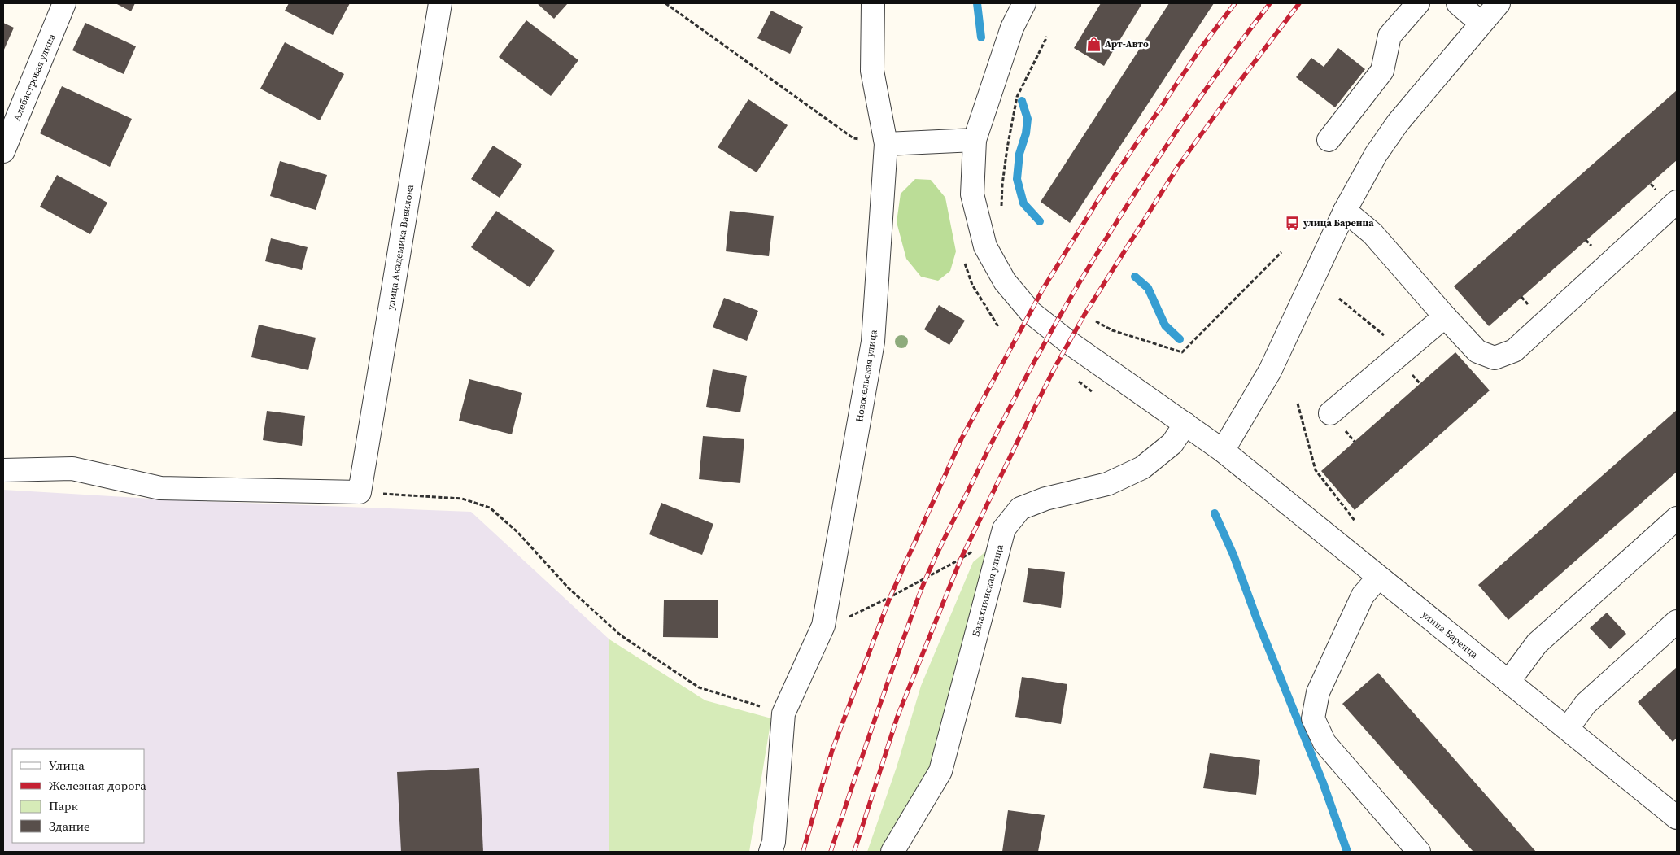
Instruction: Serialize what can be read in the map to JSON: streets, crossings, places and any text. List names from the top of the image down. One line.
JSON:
{"streets":{"street":["Алебастровая улица","улица Академика Вавилова","Новосельская улица","Балахнинская улица","улица Баренца"]},"crossings":[["Балахнинская улица","улица Баренца"]],"places":{"shop":["Арт-Авто"],"bus stop":["улица Баренца"]},"legend":["Улица","Железная дорога","Парк","Здание"]}
